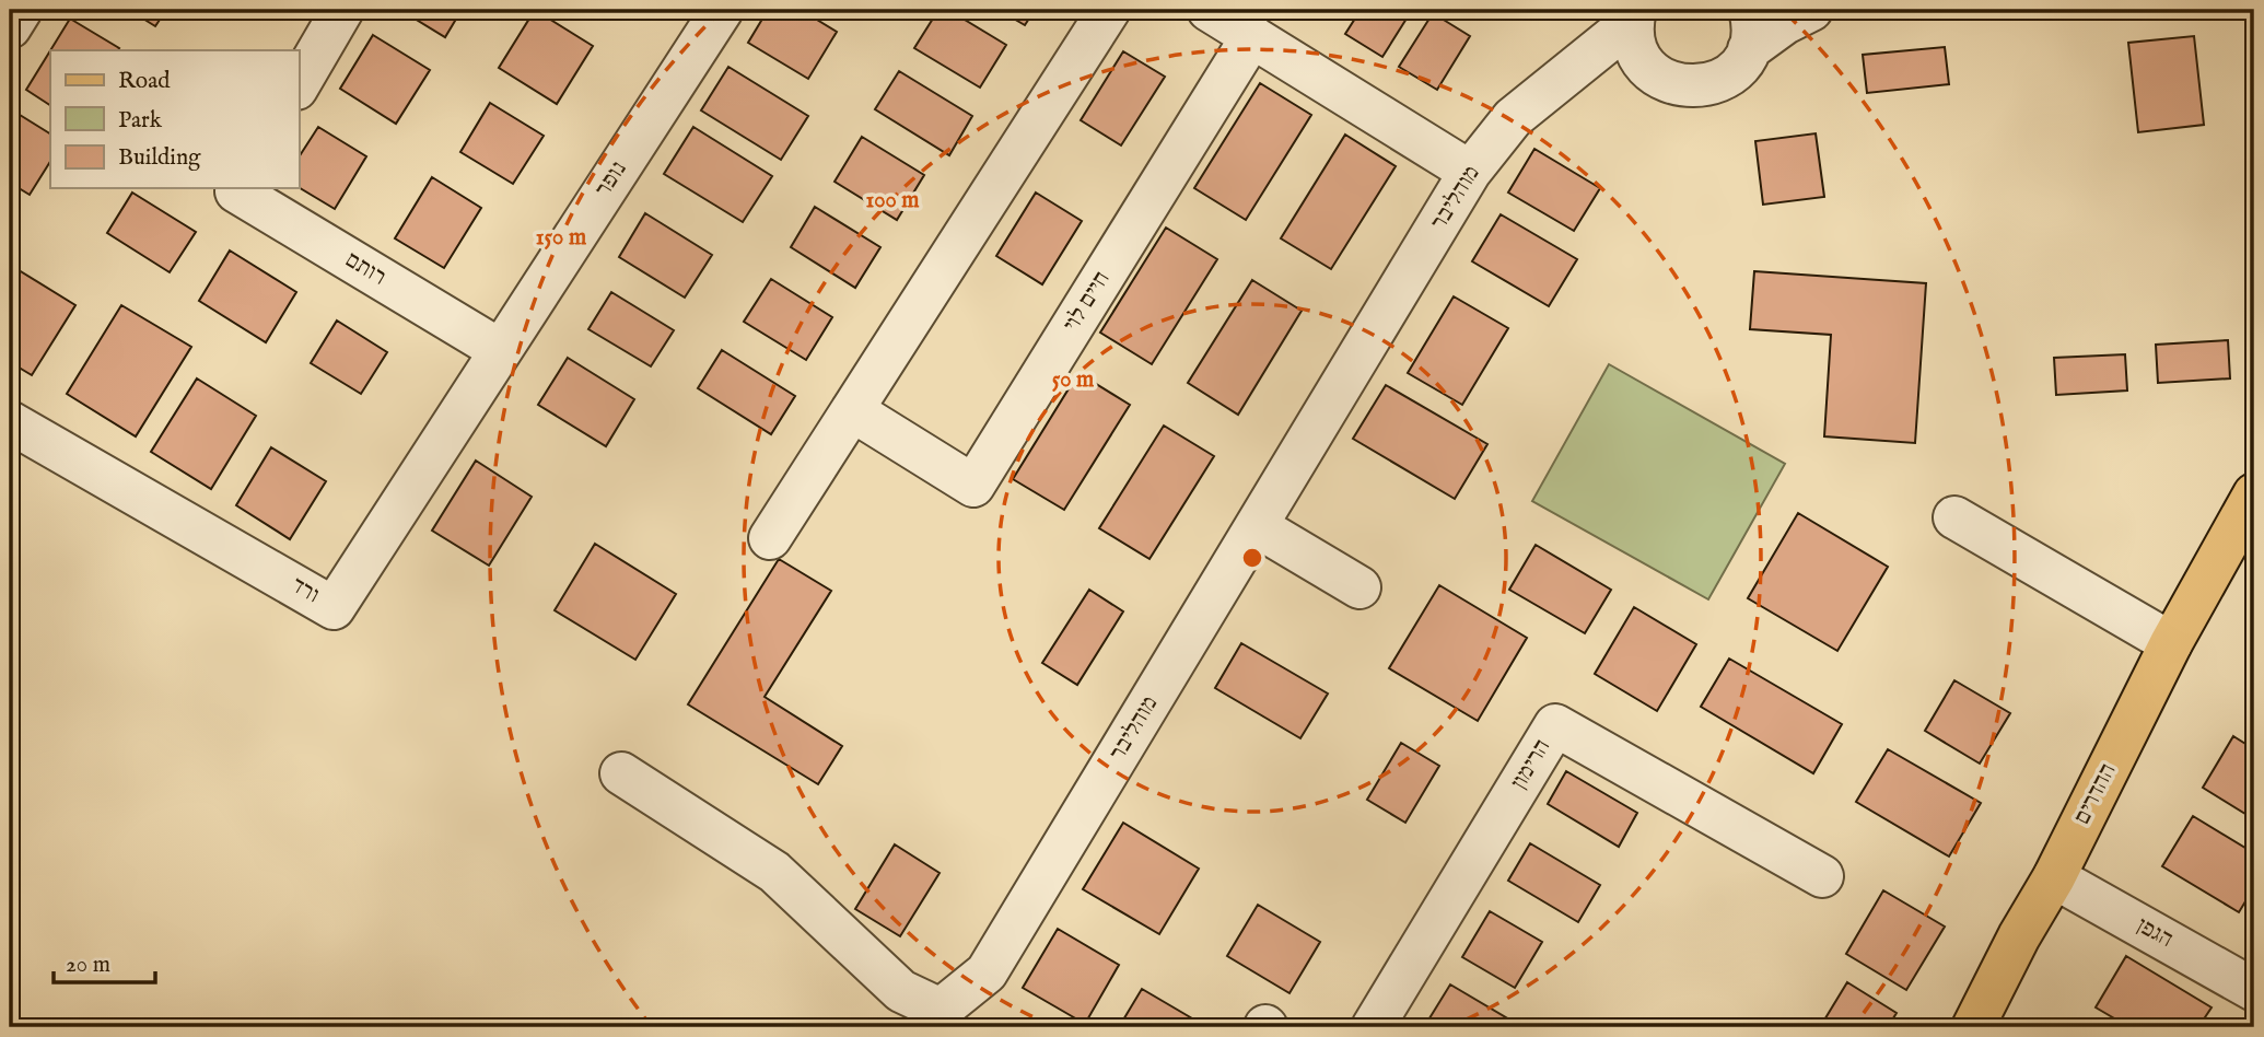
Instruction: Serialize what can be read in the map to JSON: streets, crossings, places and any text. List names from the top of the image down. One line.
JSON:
{"streets":{"main road":["ההדרים"],"street":["נופר","מוהליבר","רותם","חיים לוי","ורד","הרימון","הגפן"]},"crossings":[["נופר","רותם"],["נופר","ורד"],["רותם","ורד"],["ההדרים","הגפן"]],"legend":["Road","Park","Building"],"scale_bar":"20 m","rings":["100 m","150 m","50 m"]}
